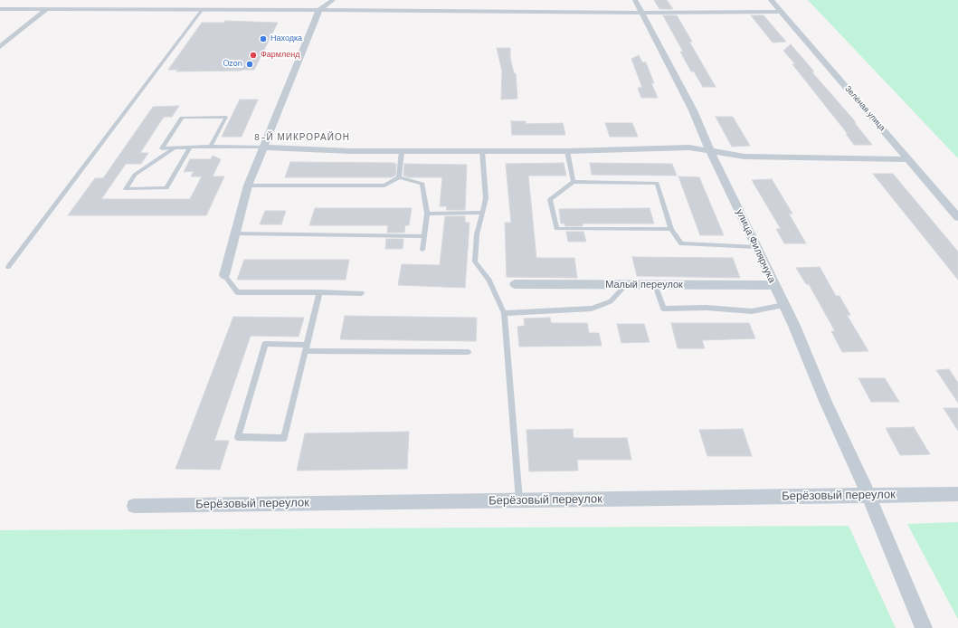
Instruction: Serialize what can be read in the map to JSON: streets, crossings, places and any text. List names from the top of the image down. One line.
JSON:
{"streets":{"street":["Зелёная улица","улица Филярчука","Малый переулок","Берёзовый переулок"]},"crossings":[["улица Филярчука","Малый переулок"],["улица Филярчука","Берёзовый переулок"]],"districts":["8-Й МИКРОРАЙОН"],"places":["Находка","Фармленд","Ozon"]}
